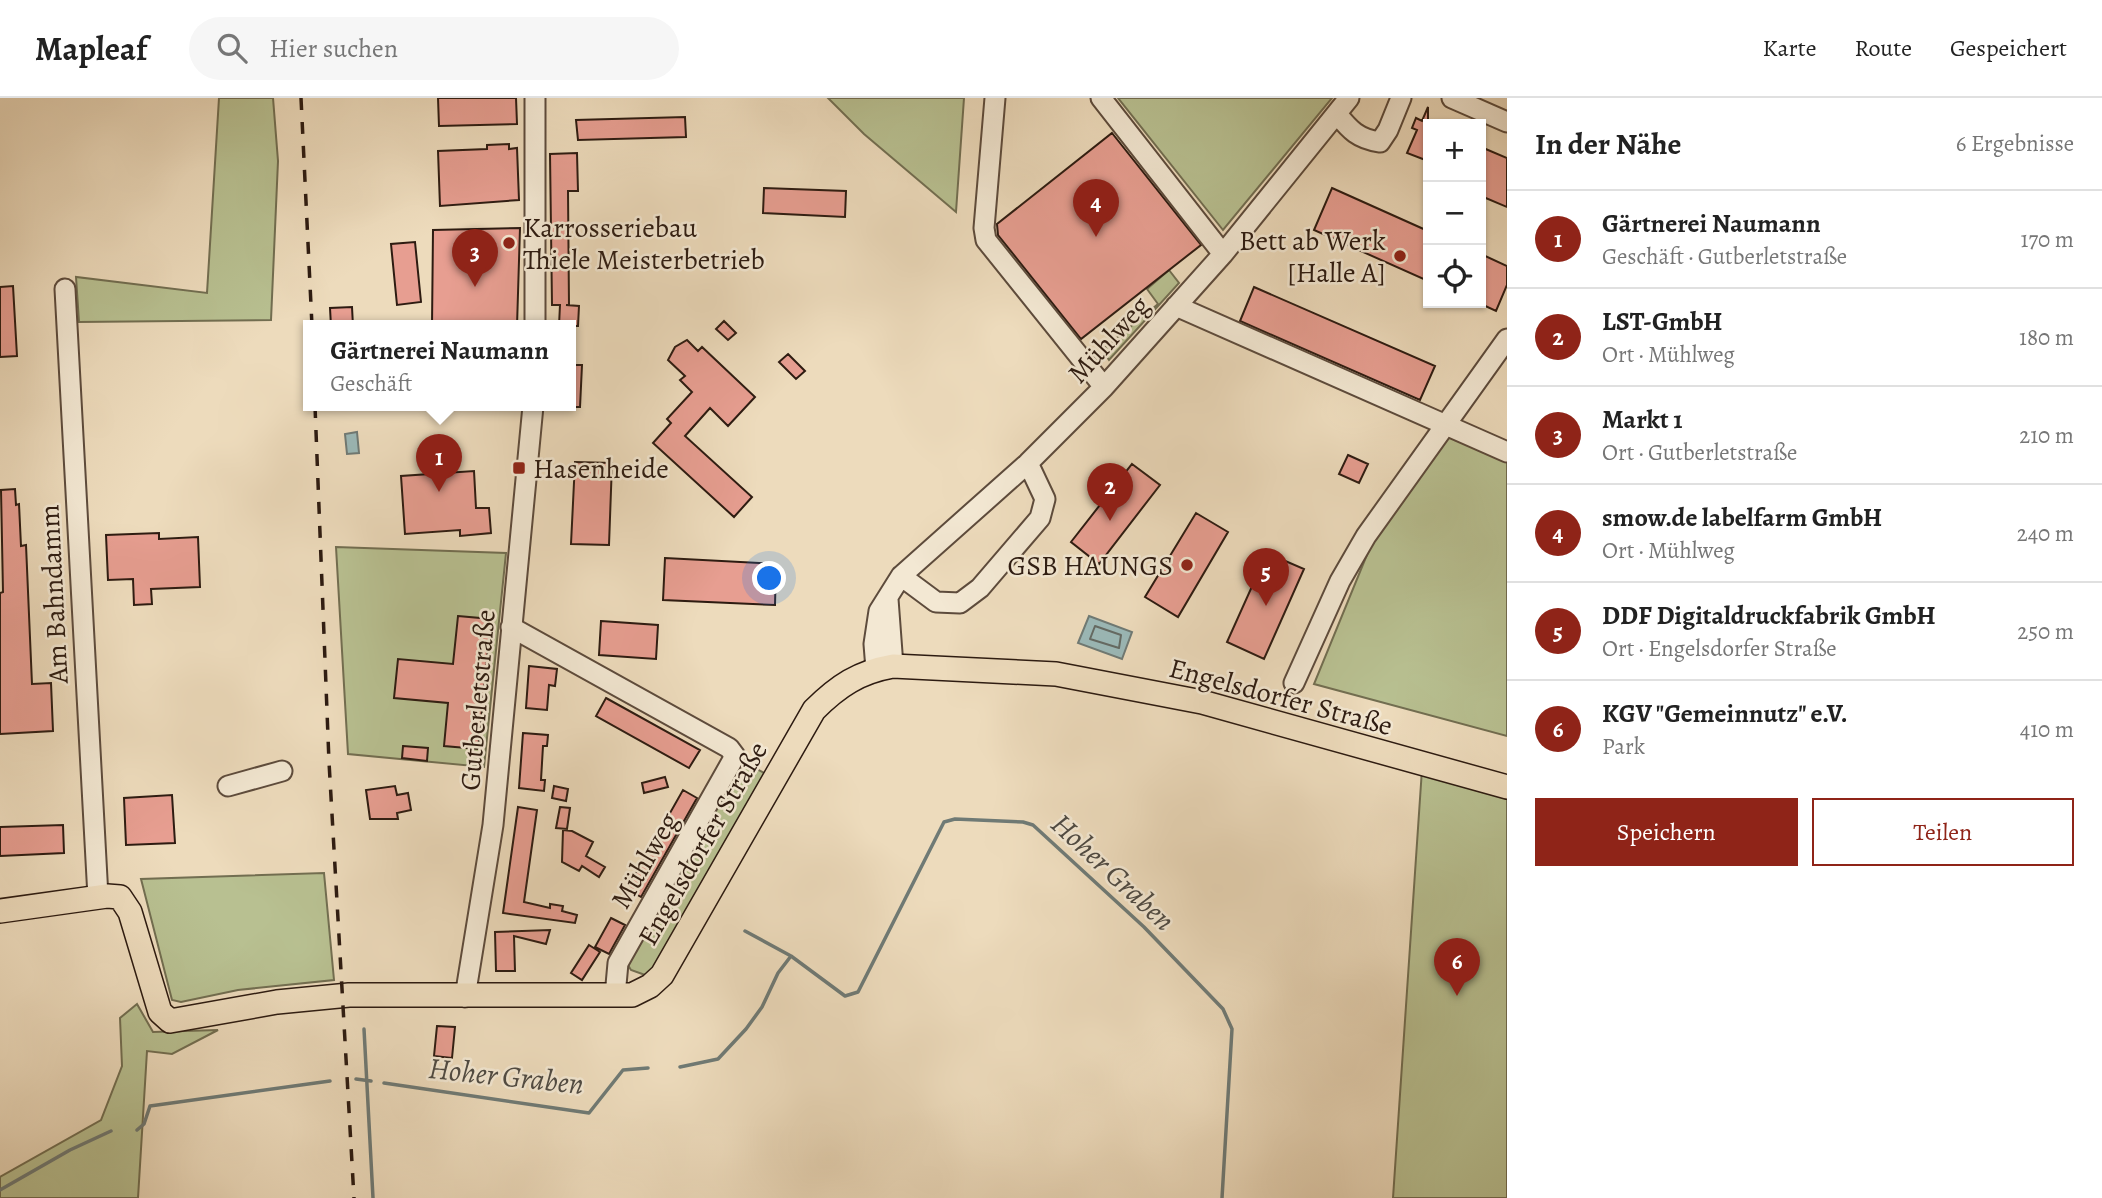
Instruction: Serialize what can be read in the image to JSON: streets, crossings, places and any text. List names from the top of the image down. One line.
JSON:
{"streets":{"main road":["Engelsdorfer Straße"],"street":["Mühlweg","Am Bahndamm","Gutberletstraße"]},"crossings":[["Mühlweg","Engelsdorfer Straße"],["Mühlweg","Gutberletstraße"],["Am Bahndamm","Engelsdorfer Straße"],["Engelsdorfer Straße","Gutberletstraße"]],"water":["Hoher Graben"],"places":{"other":["Karrosseriebau Thiele Meisterbetrieb","Bett ab Werk [Halle A]","GSB HAUNGS"],"transit":["Hasenheide"]},"page":{"header":"Mapleaf","search":"Hier suchen","nav":["Karte","Route","Gespeichert"],"heading":["In der Nähe","6 Ergebnisse"],"map_buttons":["+","−"],"pins":["4","3","1","2","5","6"],"list":[{"mark":"1","name":"Gärtnerei Naumann","note":"Geschäft · Gutberletstraße","value":"170 m"},{"mark":"2","name":"LST-GmbH","note":"Ort · Mühlweg","value":"180 m"},{"mark":"3","name":"Markt 1","note":"Ort · Gutberletstraße","value":"210 m"},{"mark":"4","name":"smow.de labelfarm GmbH","note":"Ort · Mühlweg","value":"240 m"},{"mark":"5","name":"DDF Digitaldruckfabrik GmbH","note":"Ort · Engelsdorfer Straße","value":"250 m"},{"mark":"6","name":"KGV \"Gemeinnutz\" e.V.","note":"Park","value":"410 m"}],"popup":["Gärtnerei Naumann","Geschäft"],"buttons":["Speichern","Teilen"]}}
